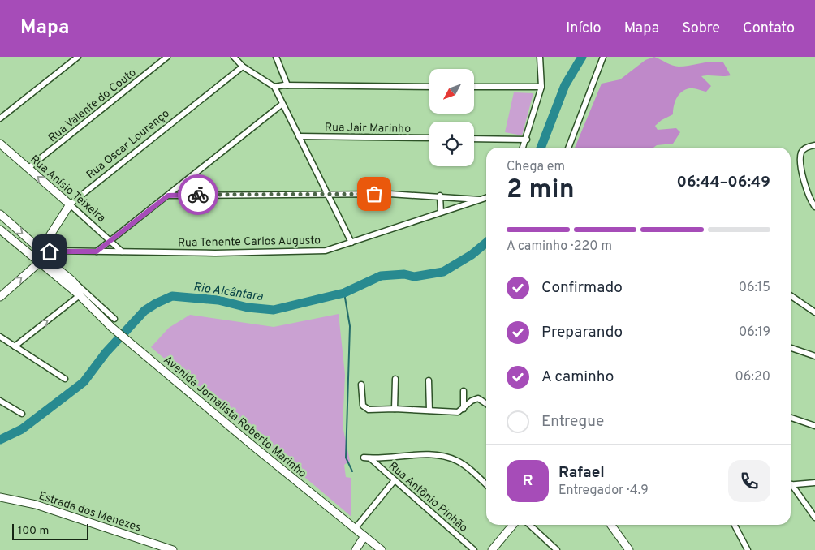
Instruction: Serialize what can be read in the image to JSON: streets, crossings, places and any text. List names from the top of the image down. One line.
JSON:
{"streets":{"main road":["Rua Oscar Lourenço","Rua Anísio Teixeira","Avenida Jornalista Roberto Marinho","Estrada dos Menezes"],"street":["Rua Valente do Couto","Rua Jair Marinho","Rua Tenente Carlos Augusto","Rua Antônio Pinhão"]},"crossings":[["Rua Valente do Couto","Rua Anísio Teixeira"],["Rua Oscar Lourenço","Rua Anísio Teixeira"],["Rua Oscar Lourenço","Avenida Jornalista Roberto Marinho"],["Rua Anísio Teixeira","Rua Tenente Carlos Augusto"],["Rua Tenente Carlos Augusto","Avenida Jornalista Roberto Marinho"]],"water":["Rio Alcântara"],"scale_bar":"100 m","north":"bottom left","page":{"header":"Mapa","nav":["Início","Mapa","Sobre","Contato"],"heading":["2 min","Chega em","06:44–06:49"],"panel":["Rafael","Entregador · 4.9"],"bar":"A caminho · 220 m","list":[["Confirmado","06:15"],["Preparando","06:19"],["A caminho","06:20"],"Entregue"],"round":"R","scale":"100 m"}}
